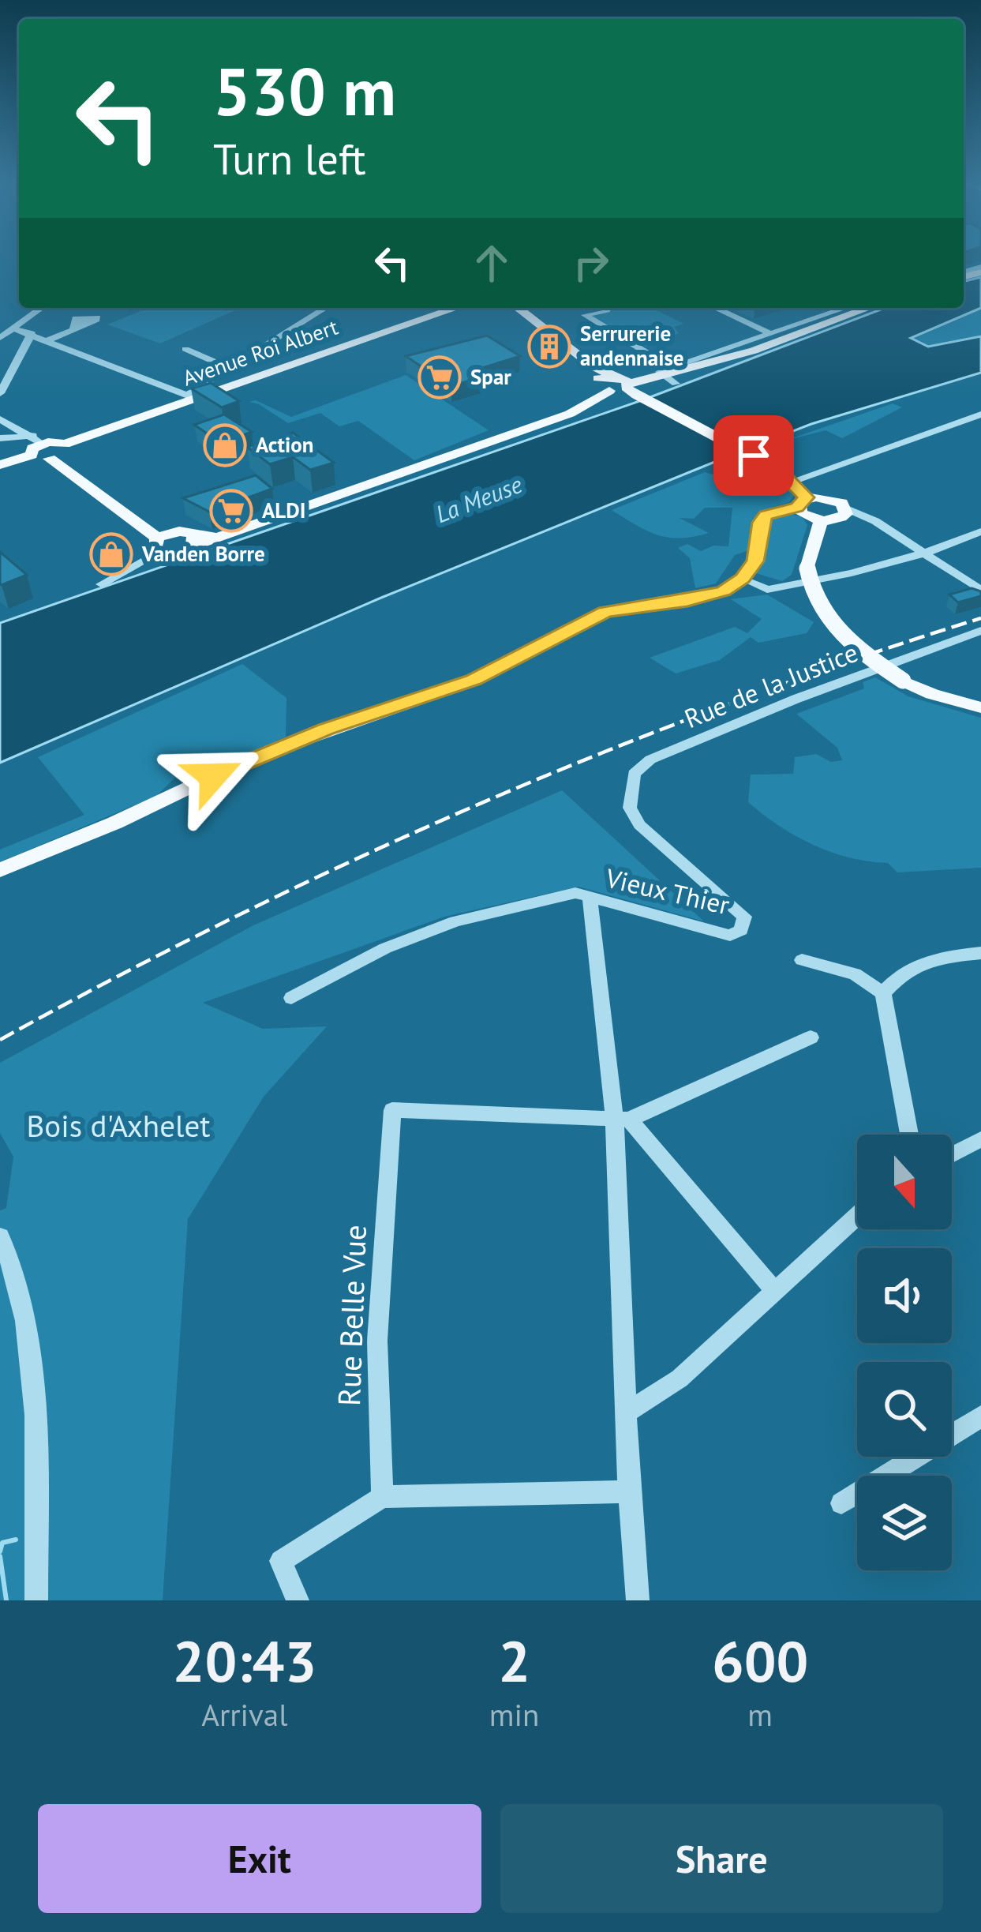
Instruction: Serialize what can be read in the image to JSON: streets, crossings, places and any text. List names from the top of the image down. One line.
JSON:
{"streets":{"main road":["Avenue Roi Albert"],"street":["Rue de la Justice","Vieux Thier","Rue Belle Vue"]},"crossings":[["Rue de la Justice","Vieux Thier"],["Vieux Thier","Rue Belle Vue"]],"water":["La Meuse"],"parks":["Bois d'Axhelet"],"places":{"building":["Serrurerie andennaise"],"supermarket":["Spar","ALDI"],"shop":["Action","Vanden Borre"]},"north":"bottom","page":{"turn":["530 m","Turn left"],"eta":["20:43","Arrival","2","min","600","m"],"buttons":["Exit","Share"]}}
